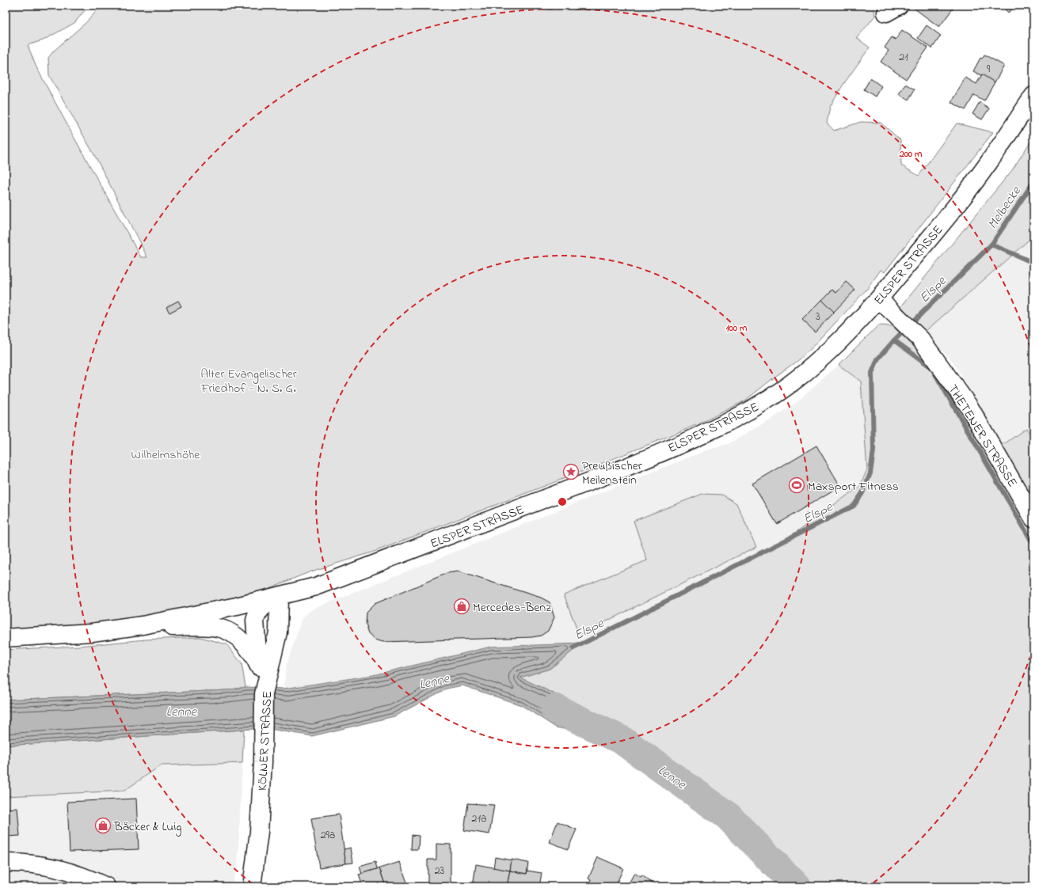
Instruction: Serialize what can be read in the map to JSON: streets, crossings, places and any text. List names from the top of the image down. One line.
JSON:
{"streets":{"main road":["ELSPER STRASSE","THETENER STRASSE","KÖLNER STRASSE"]},"crossings":[["ELSPER STRASSE","THETENER STRASSE"],["ELSPER STRASSE","KÖLNER STRASSE"]],"water":["Melbecke","Elspe","Lenne"],"parks":["Alter Evangelischer Friedhof - N. S. G.","Wilhelmshöhe"],"places":{"place":["Preußischer Meilenstein"],"sports":["Maxsport Fitness"],"shop":["Mercedes-Benz","Bäcker & Luig"]},"house_numbers":["21","9","3","21a","29a","23"],"rings":["200 m","100 m"]}
